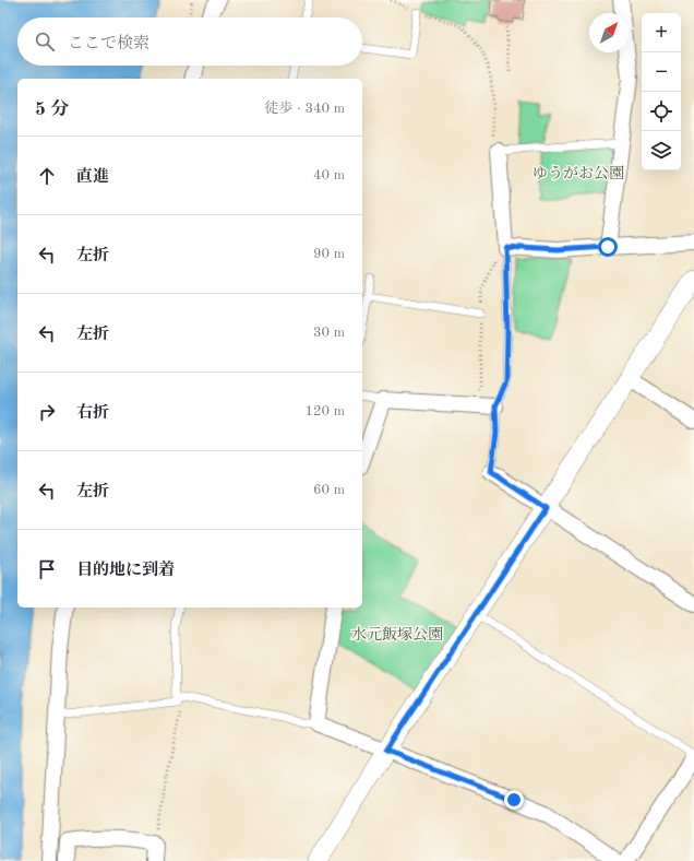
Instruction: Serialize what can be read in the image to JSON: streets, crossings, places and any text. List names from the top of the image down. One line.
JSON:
{"parks":["ゆうがお公園","水元飯塚公園"],"north":"top right","page":{"map_buttons":["+","−"],"search":"ここで検索","heading":["5 分","徒歩 · 340 m"],"list":[["直進","40 m"],["左折","90 m"],["左折","30 m"],["右折","120 m"],["左折","60 m"],"目的地に到着"]}}
